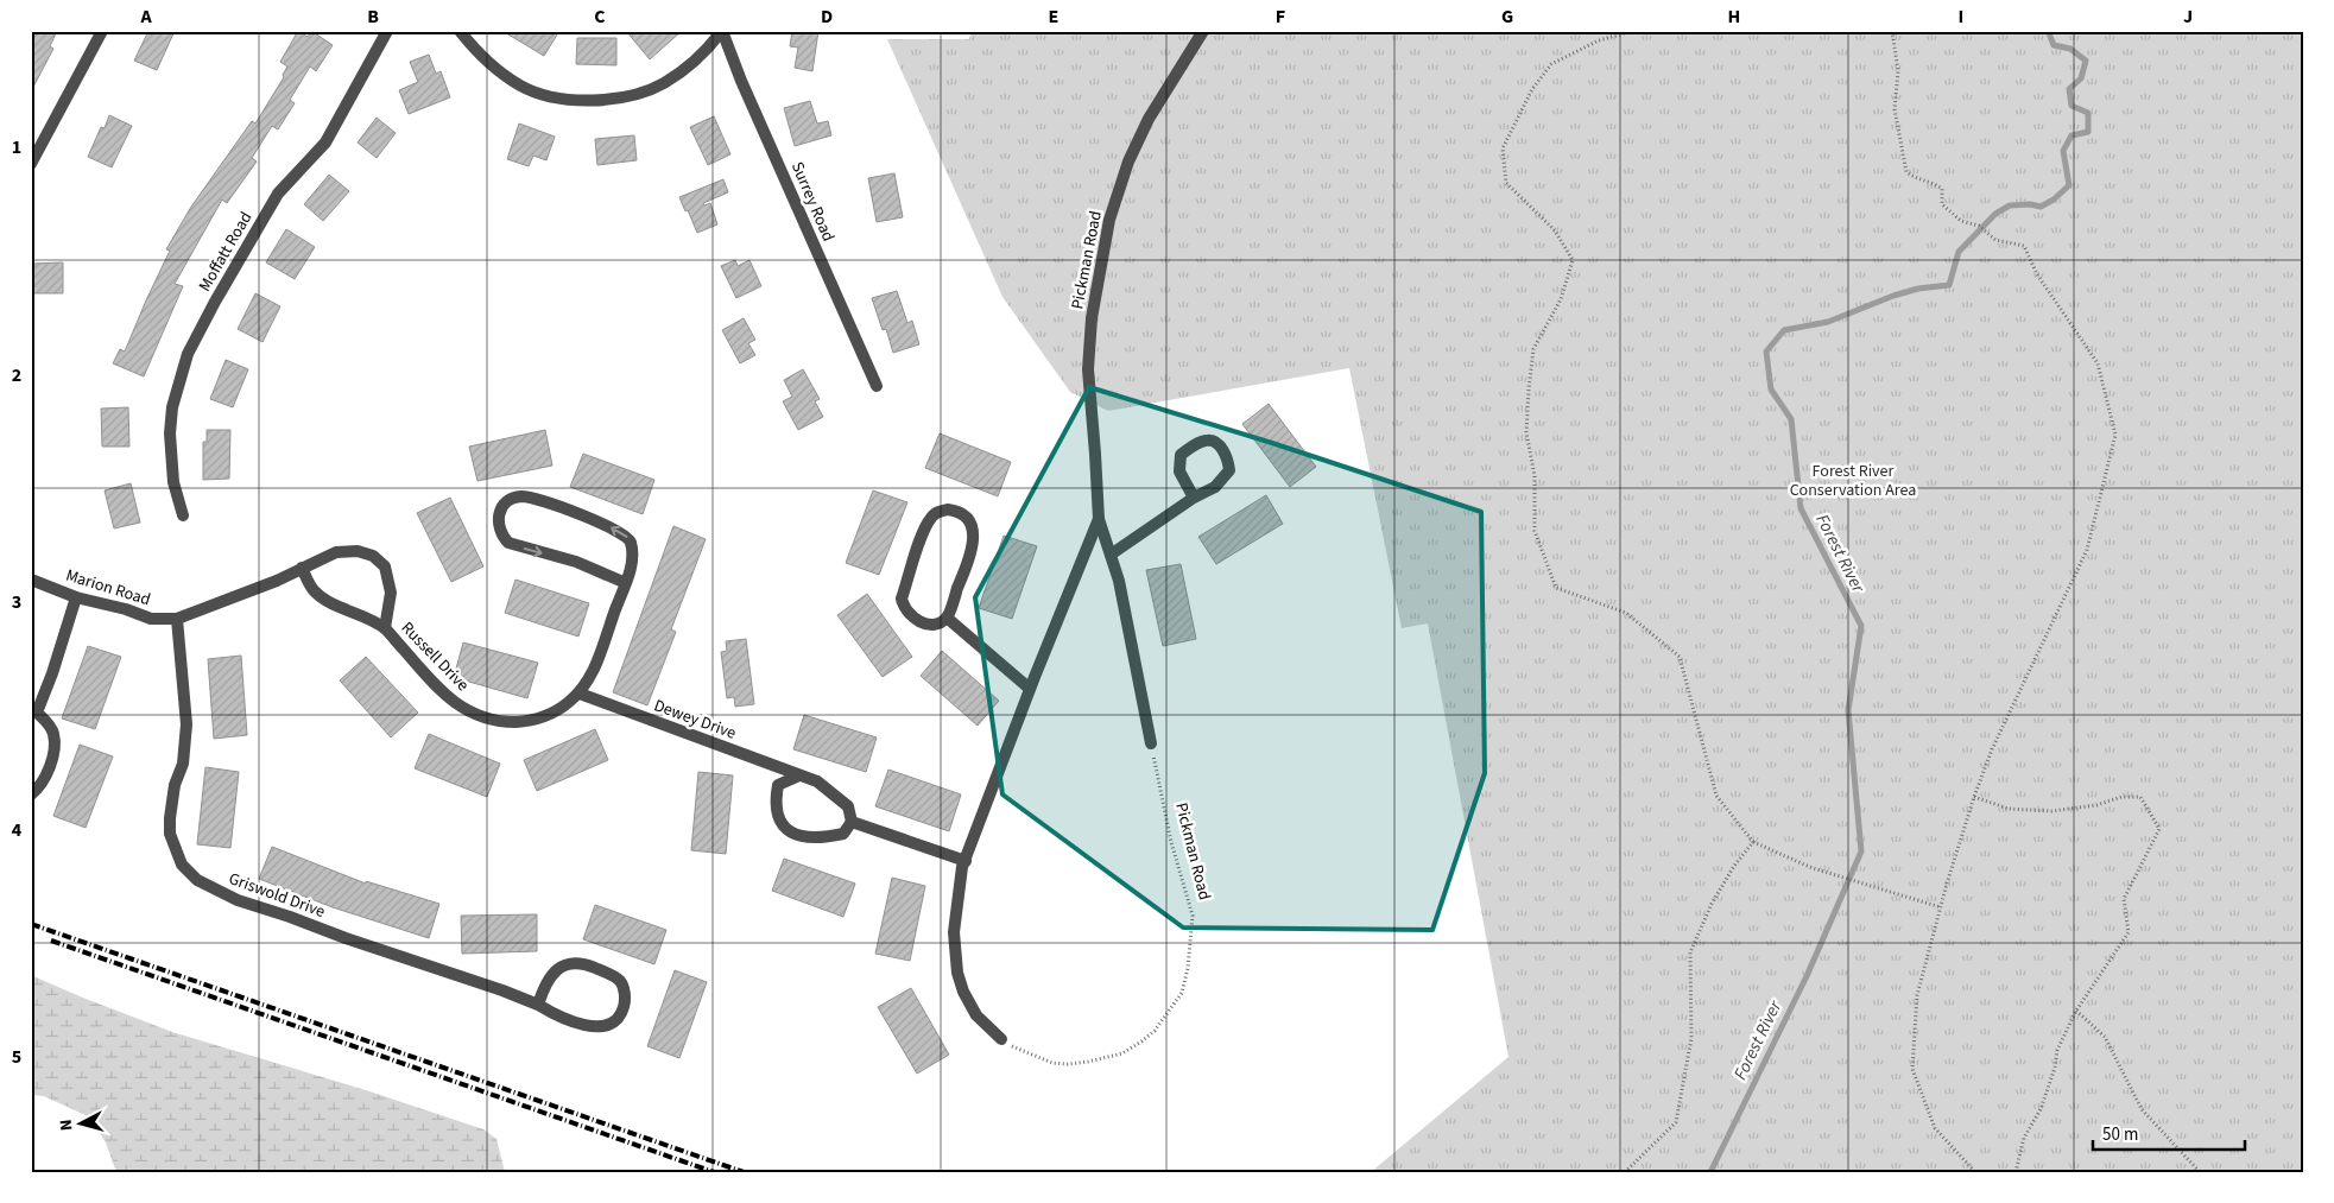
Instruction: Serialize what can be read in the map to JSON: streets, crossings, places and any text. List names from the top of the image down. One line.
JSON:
{"streets":{"street":["Surrey Road","Moffatt Road","Pickman Road","Marion Road","Russell Drive","Dewey Drive","Griswold Drive"]},"crossings":[["Marion Road","Russell Drive"],["Marion Road","Griswold Drive"],["Russell Drive","Dewey Drive"],["Russell Drive","Griswold Drive"]],"water":["Forest River"],"parks":["Forest River Conservation Area"],"scale_bar":"50 m","north":"left","grid":{"columns":["A","B","C","D","E","F","G","H","I","J"],"rows":["1","2","3","4","5"]}}
